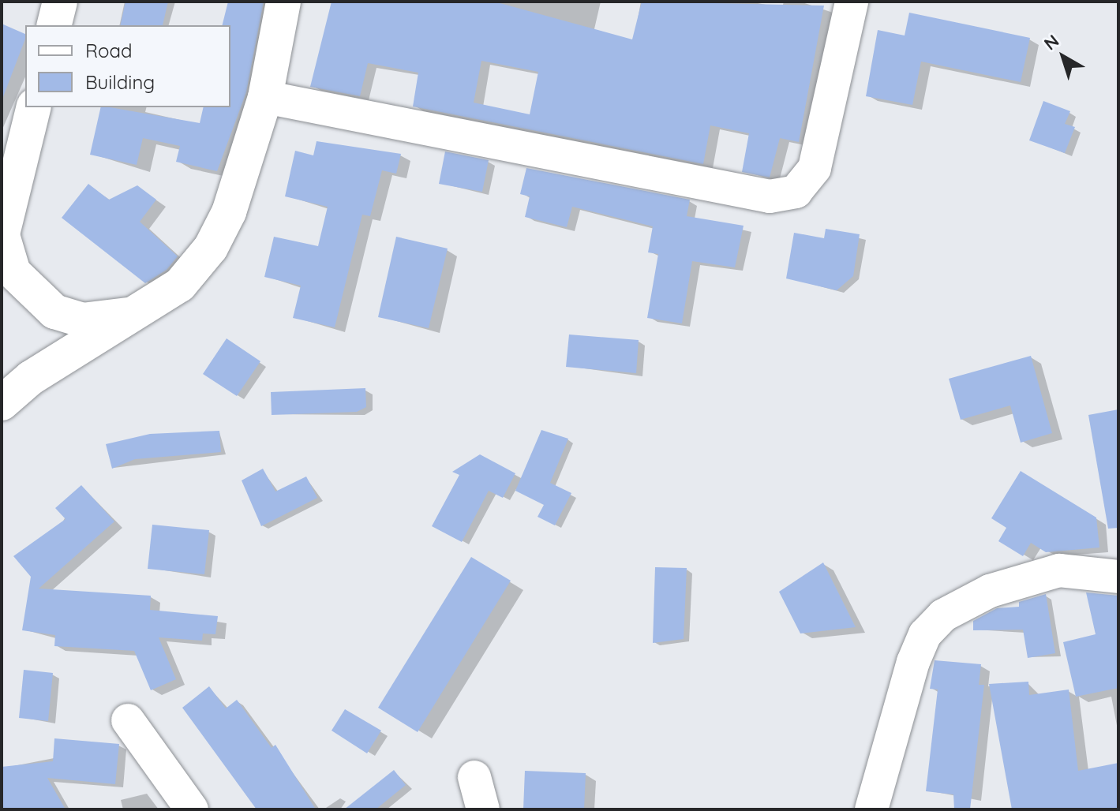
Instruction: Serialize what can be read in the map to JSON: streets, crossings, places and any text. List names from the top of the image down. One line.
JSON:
{"legend":["Road","Building"],"north":"top left"}
